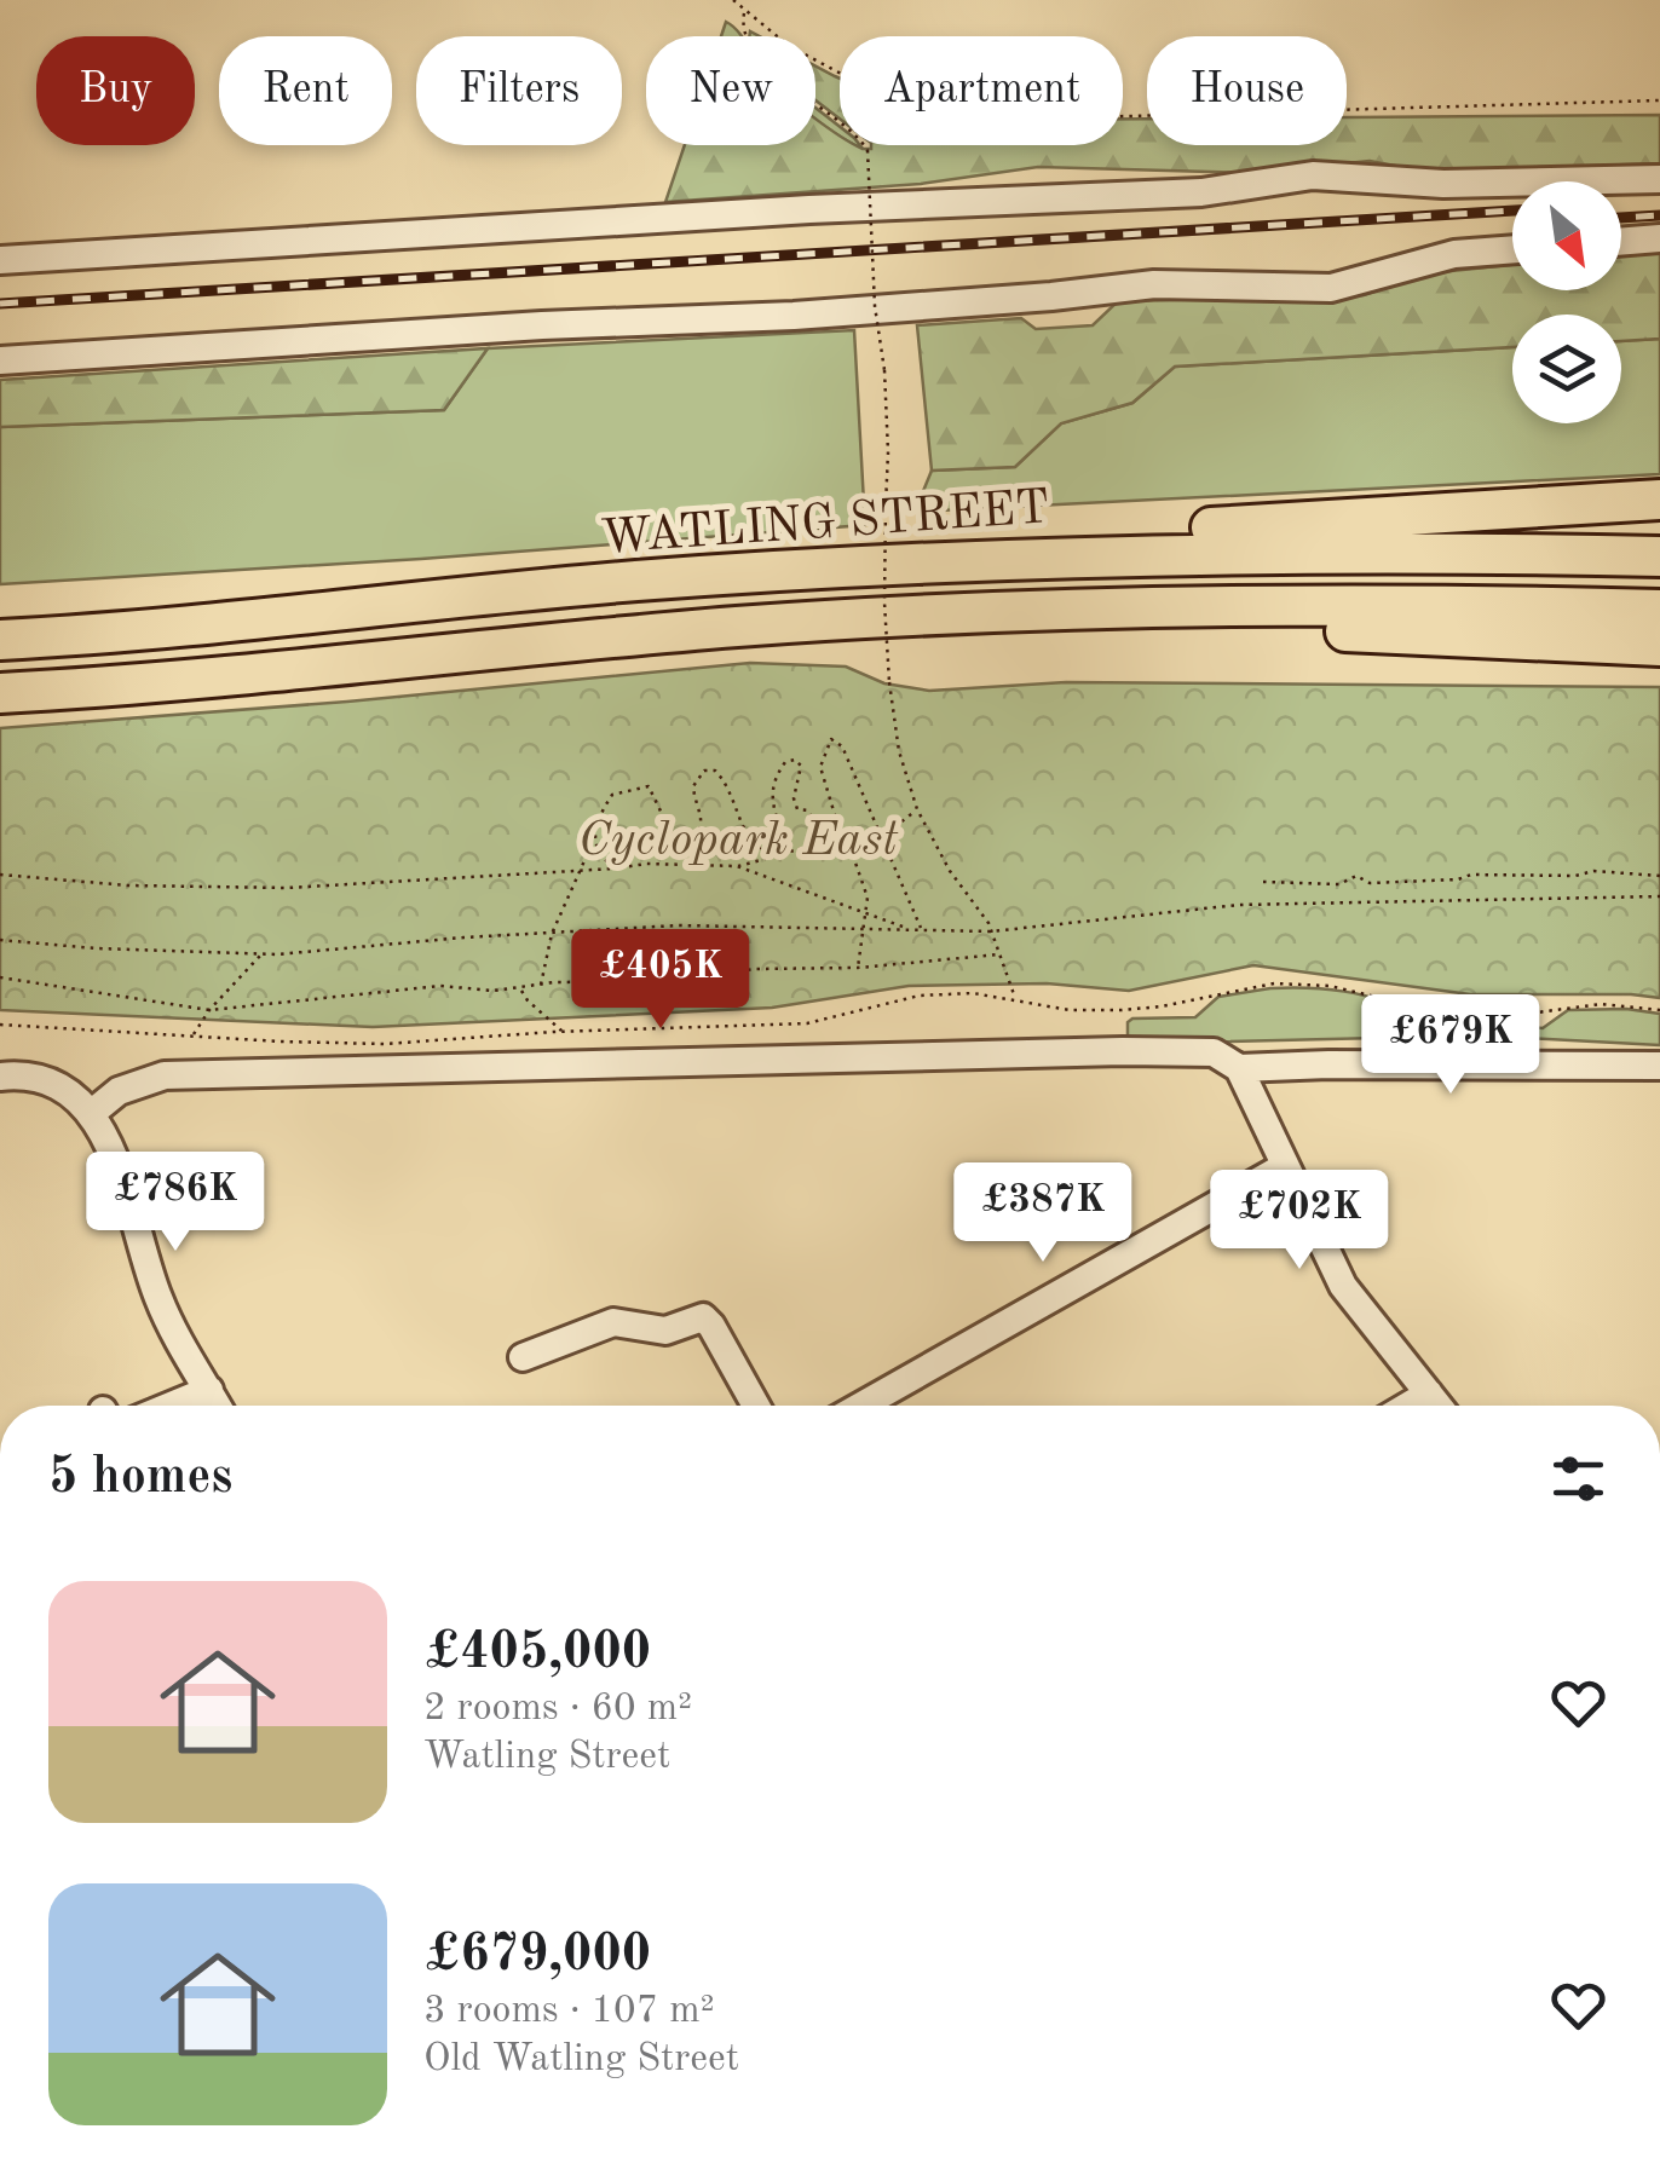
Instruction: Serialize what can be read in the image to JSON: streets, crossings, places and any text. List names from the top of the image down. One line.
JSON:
{"streets":{"highway":["WATLING STREET"]},"parks":["Cyclopark East"],"north":"bottom right","page":{"chip":["Buy","Rent","Filters","New","Apartment","House"],"price":["£405K","£679K","£786K","£387K","£702K"],"heading":"5 homes","list":[{"name":"£405,000","note":"2 rooms · 60 m² · Watling Street"},{"name":"£679,000","note":"3 rooms · 107 m² · Old Watling Street"}]}}
